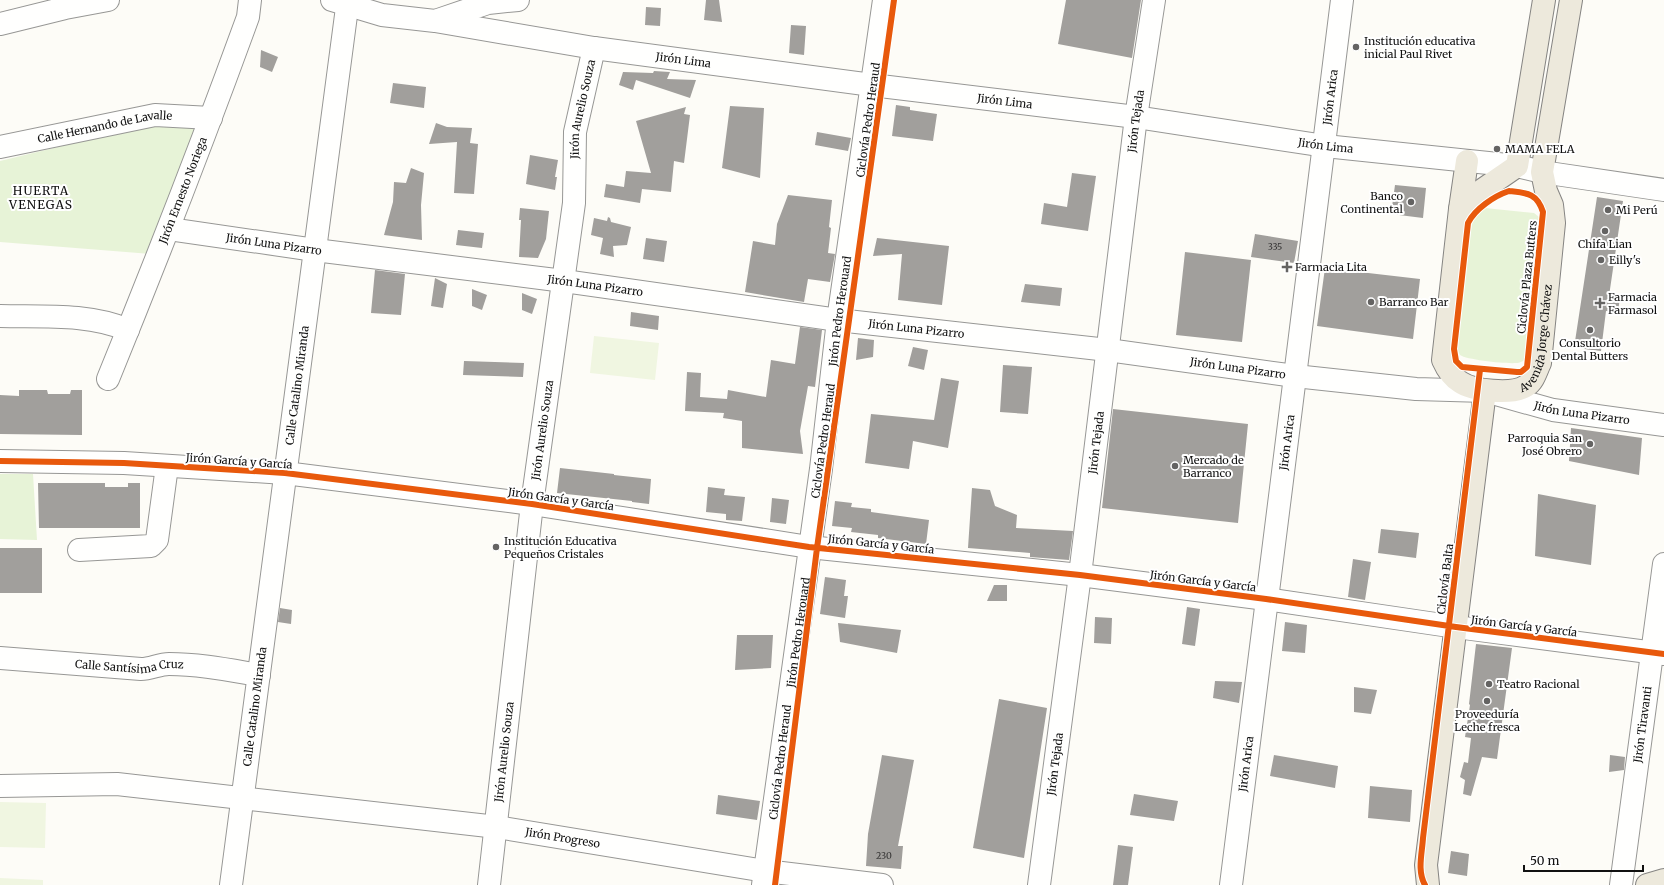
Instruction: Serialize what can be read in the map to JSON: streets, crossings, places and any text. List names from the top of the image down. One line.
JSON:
{"streets":{"main road":["Avenida Jorge Chávez"],"street":["Jirón Lima","Jirón Arica","Jirón Aurelio Souza","Jirón Tejada","Calle Hernando de Lavalle","Jirón Ernesto Noriega","Jirón Luna Pizarro","Jirón Pedro Herouard","Calle Catalino Miranda","Jirón García y García","Calle Santísima Cruz","Jirón Tiravanti","Jirón Progreso"],"cycle path":["Ciclovía Pedro Heraud","Ciclovía Plaza Butters","Ciclovía Balta"]},"crossings":[["Jirón Lima","Jirón Arica"],["Jirón Lima","Jirón Aurelio Souza"],["Jirón Lima","Jirón Tejada"],["Jirón Lima","Jirón Pedro Herouard"],["Jirón Lima","Avenida Jorge Chávez"],["Jirón Lima","Calle Catalino Miranda"],["Jirón Arica","Jirón Luna Pizarro"],["Jirón Arica","Jirón García y García"],["Jirón Aurelio Souza","Jirón Luna Pizarro"],["Jirón Aurelio Souza","Jirón García y García"],["Jirón Aurelio Souza","Jirón Progreso"],["Jirón Tejada","Jirón Luna Pizarro"],["Jirón Tejada","Jirón García y García"],["Calle Hernando de Lavalle","Jirón Ernesto Noriega"],["Jirón Ernesto Noriega","Jirón Luna Pizarro"],["Jirón Luna Pizarro","Jirón Pedro Herouard"],["Jirón Luna Pizarro","Avenida Jorge Chávez"],["Jirón Luna Pizarro","Calle Catalino Miranda"],["Jirón Pedro Herouard","Jirón García y García"],["Jirón Pedro Herouard","Jirón Progreso"],["Calle Catalino Miranda","Jirón García y García"],["Calle Catalino Miranda","Calle Santísima Cruz"],["Calle Catalino Miranda","Jirón Progreso"],["Jirón García y García","Jirón Tiravanti"]],"districts":["HUERTA VENEGAS"],"places":{"other":["Institución educativa inicial Paul Rivet","MAMA FELA","Banco Continental","Mi Perú","Chifa Lian","Eilly's","Barranco Bar","Consultorio Dental Butters","Parroquia San José Obrero","Mercado de Barranco","Institución Educativa Pequeños Cristales","Teatro Racional","Proveeduría Leche fresca"],"health":["Farmacia Lita","Farmacia Farmasol"]},"house_numbers":["335","230"],"scale_bar":"50 m"}
